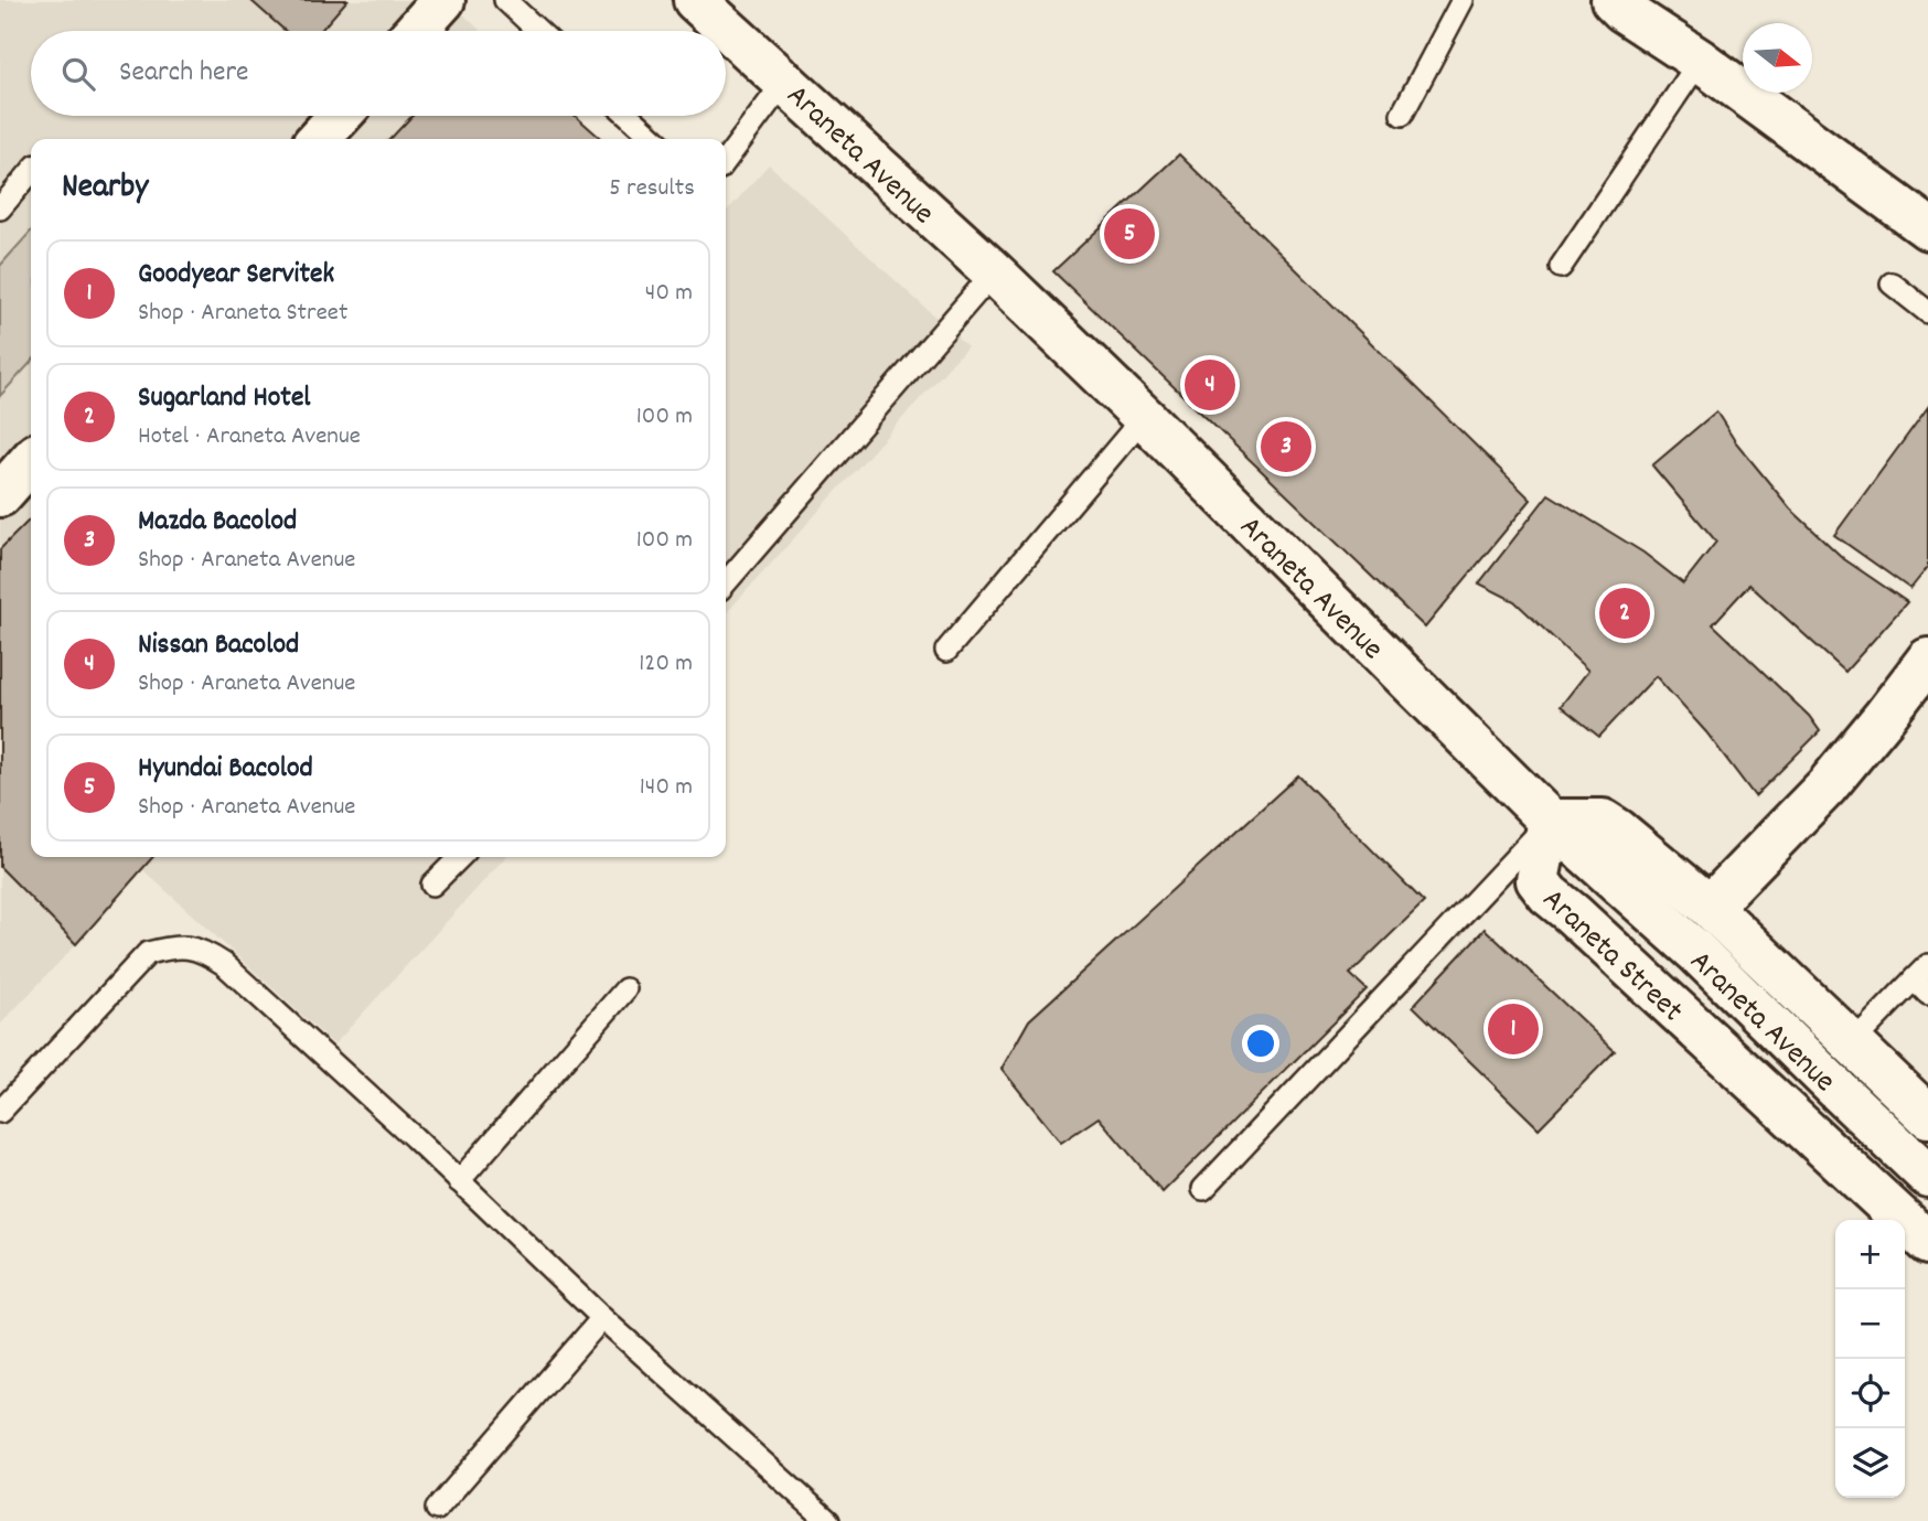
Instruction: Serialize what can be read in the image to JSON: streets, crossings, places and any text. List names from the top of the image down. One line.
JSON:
{"streets":{"main road":["Araneta Avenue","Araneta Street"]},"crossings":[["Araneta Avenue","Araneta Street"]],"north":"right","page":{"search":"Search here","heading":["Nearby","5 results"],"pins":["5","4","3","2","1"],"list":[{"mark":"1","name":"Goodyear Servitek","note":"Shop · Araneta Street","value":"40 m"},{"mark":"2","name":"Sugarland Hotel","note":"Hotel · Araneta Avenue","value":"100 m"},{"mark":"3","name":"Mazda Bacolod","note":"Shop · Araneta Avenue","value":"100 m"},{"mark":"4","name":"Nissan Bacolod","note":"Shop · Araneta Avenue","value":"120 m"},{"mark":"5","name":"Hyundai Bacolod","note":"Shop · Araneta Avenue","value":"140 m"}],"map_buttons":["+","−"]}}
